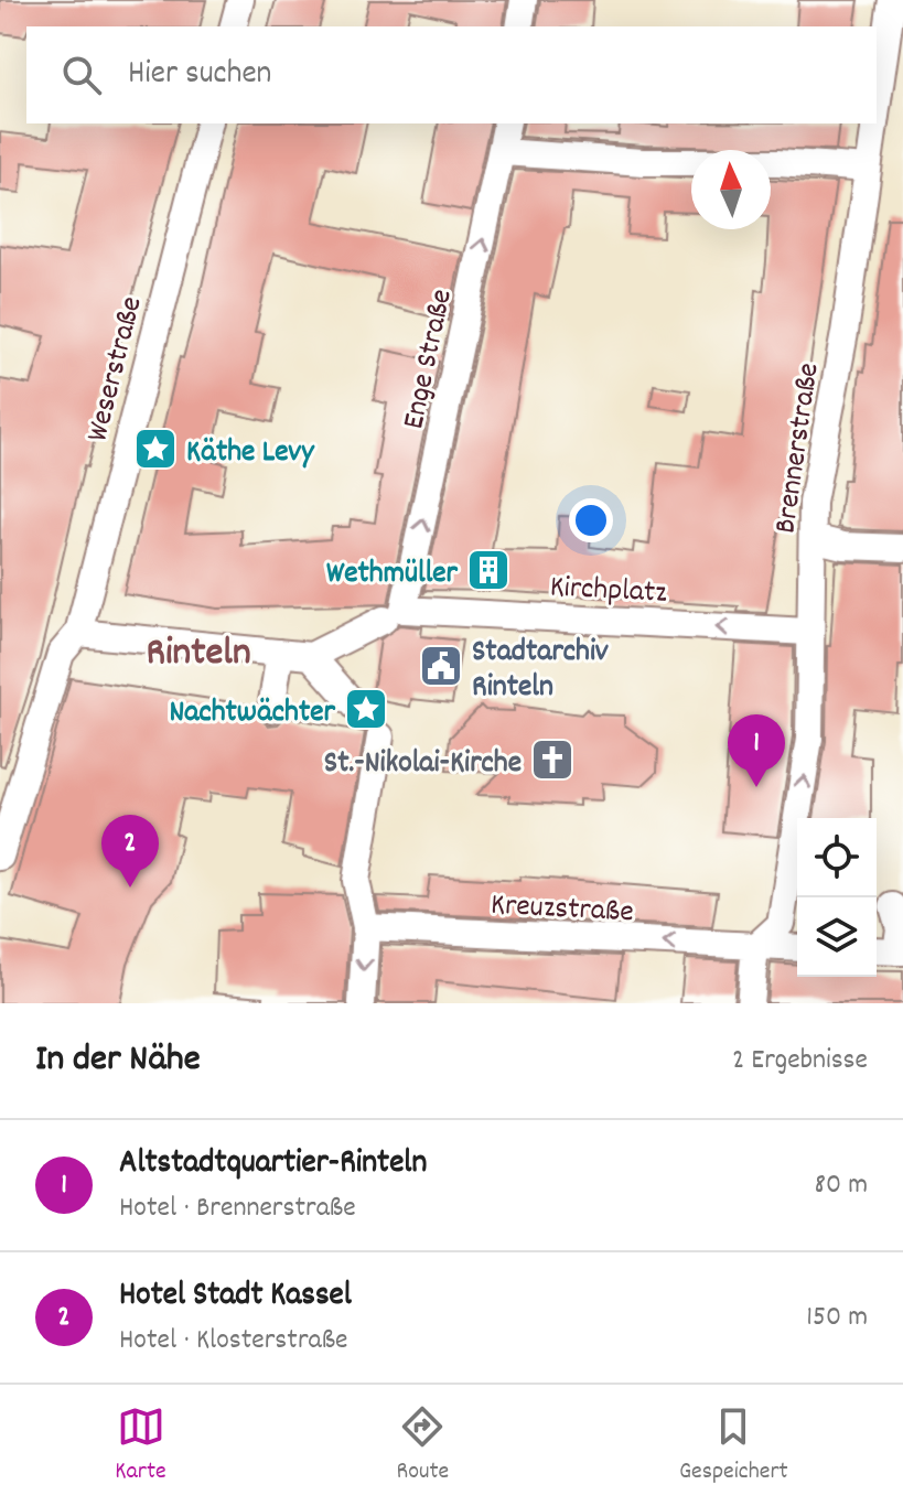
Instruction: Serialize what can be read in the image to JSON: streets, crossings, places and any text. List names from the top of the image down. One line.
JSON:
{"streets":{"street":["Enge Straße","Weserstraße","Brennerstraße","Kirchplatz","Kreuzstraße"]},"crossings":[["Enge Straße","Kirchplatz"],["Brennerstraße","Kirchplatz"],["Brennerstraße","Kreuzstraße"]],"one_way":["Enge Straße","Kirchplatz","Kreuzstraße"],"districts":["Rinteln"],"places":{"place":["Käthe Levy","Nachtwächter"],"building":["Wethmüller"],"public building":["Stadtarchiv Rinteln"],"church":["St.-Nikolai-Kirche"]},"north":"top","page":{"search":"Hier suchen","pins":["1","2"],"heading":["In der Nähe","2 Ergebnisse"],"list":[{"mark":"1","name":"Altstadtquartier-Rinteln","note":"Hotel · Brennerstraße","value":"80 m"},{"mark":"2","name":"Hotel Stadt Kassel","note":"Hotel · Klosterstraße","value":"150 m"}],"nav":["Karte","Route","Gespeichert"]}}
